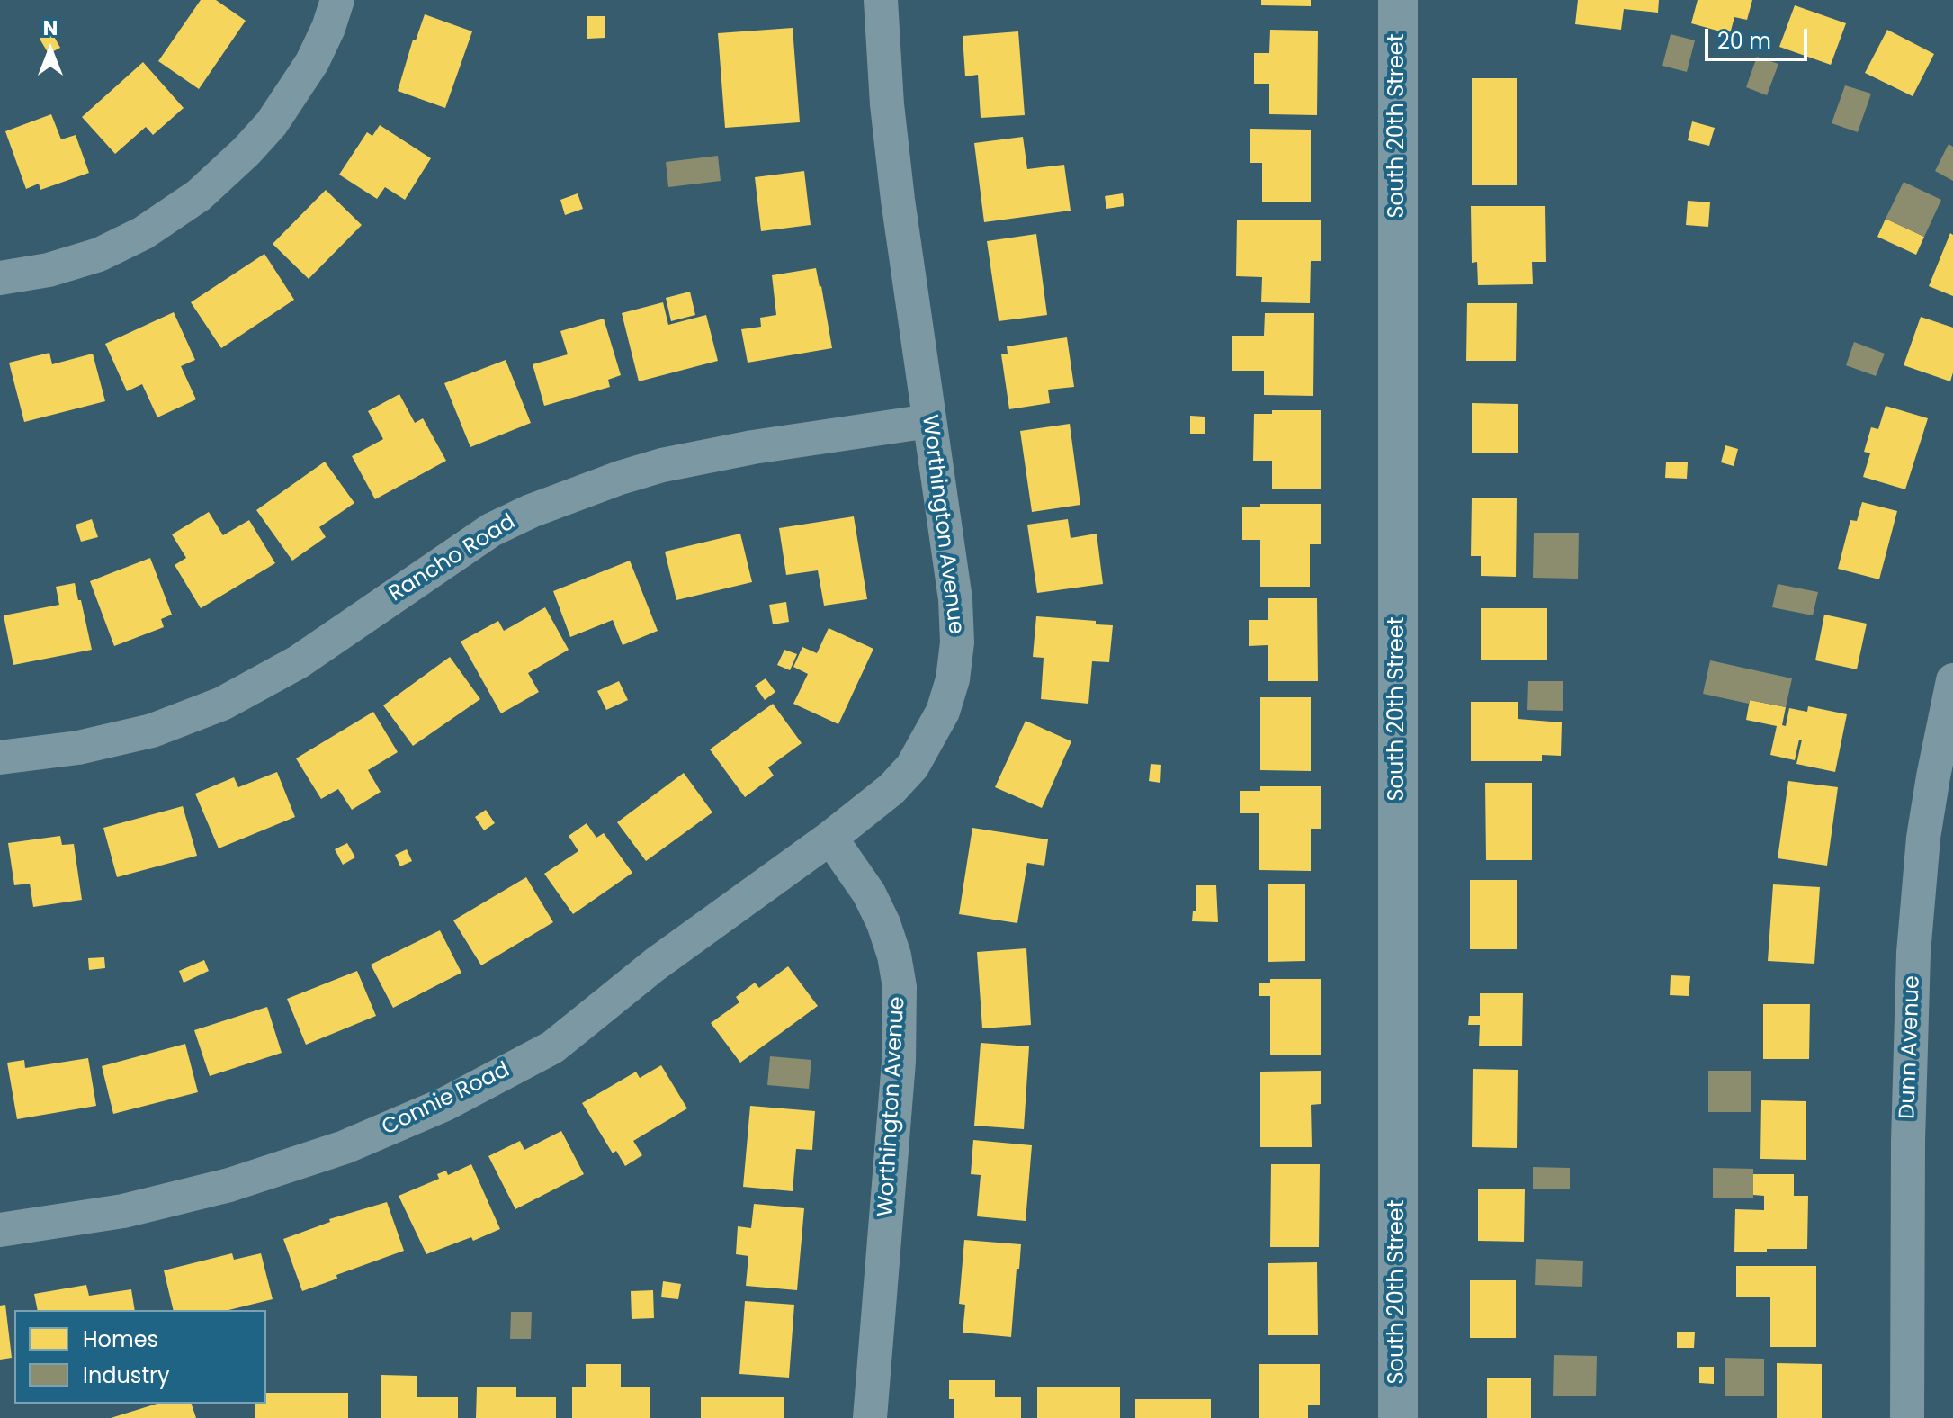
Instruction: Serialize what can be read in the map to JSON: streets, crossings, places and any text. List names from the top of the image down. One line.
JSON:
{"streets":{"street":["South 20th Street","Worthington Avenue","Rancho Road","Dunn Avenue","Connie Road"]},"crossings":[["Worthington Avenue","Rancho Road"],["Worthington Avenue","Connie Road"]],"legend":["Homes","Industry"],"scale_bar":"20 m","north":"top"}
